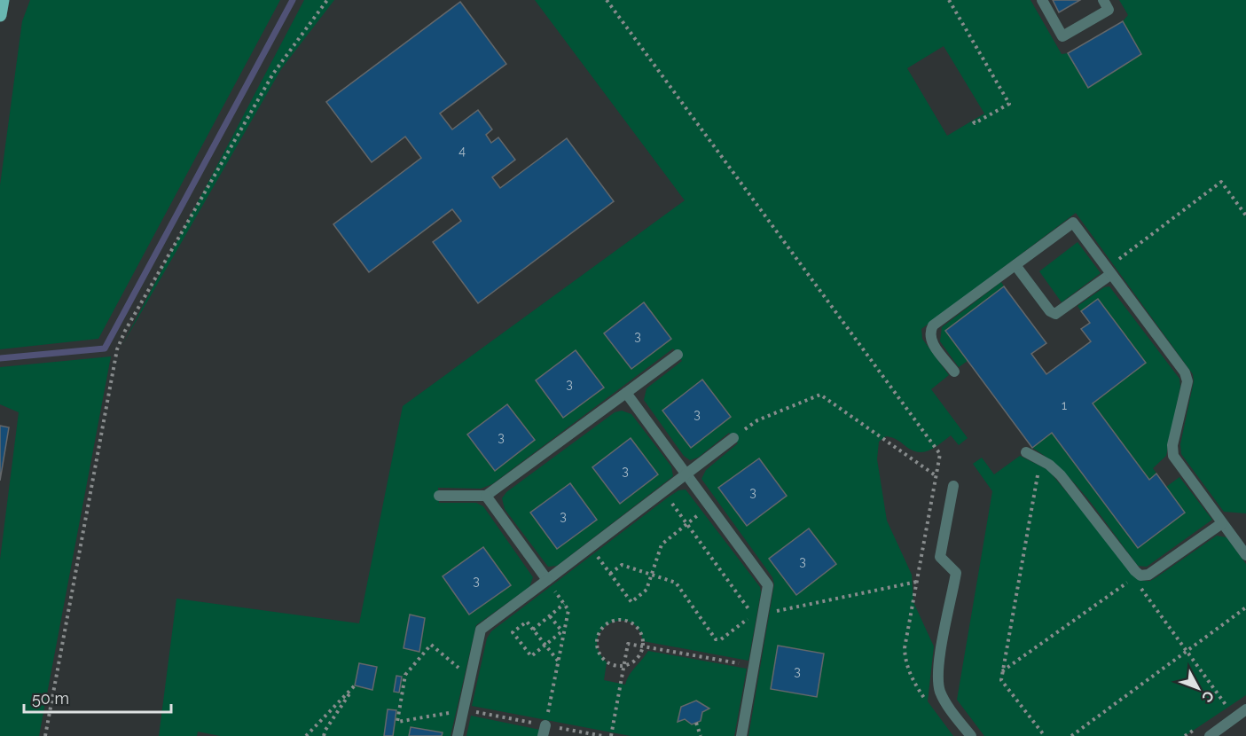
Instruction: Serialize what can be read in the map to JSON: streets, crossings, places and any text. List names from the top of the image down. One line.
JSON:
{"house_numbers":["4","3","3","1","3","3","3","3","3","3","3","3"],"scale_bar":"50 m","north":"bottom right"}
